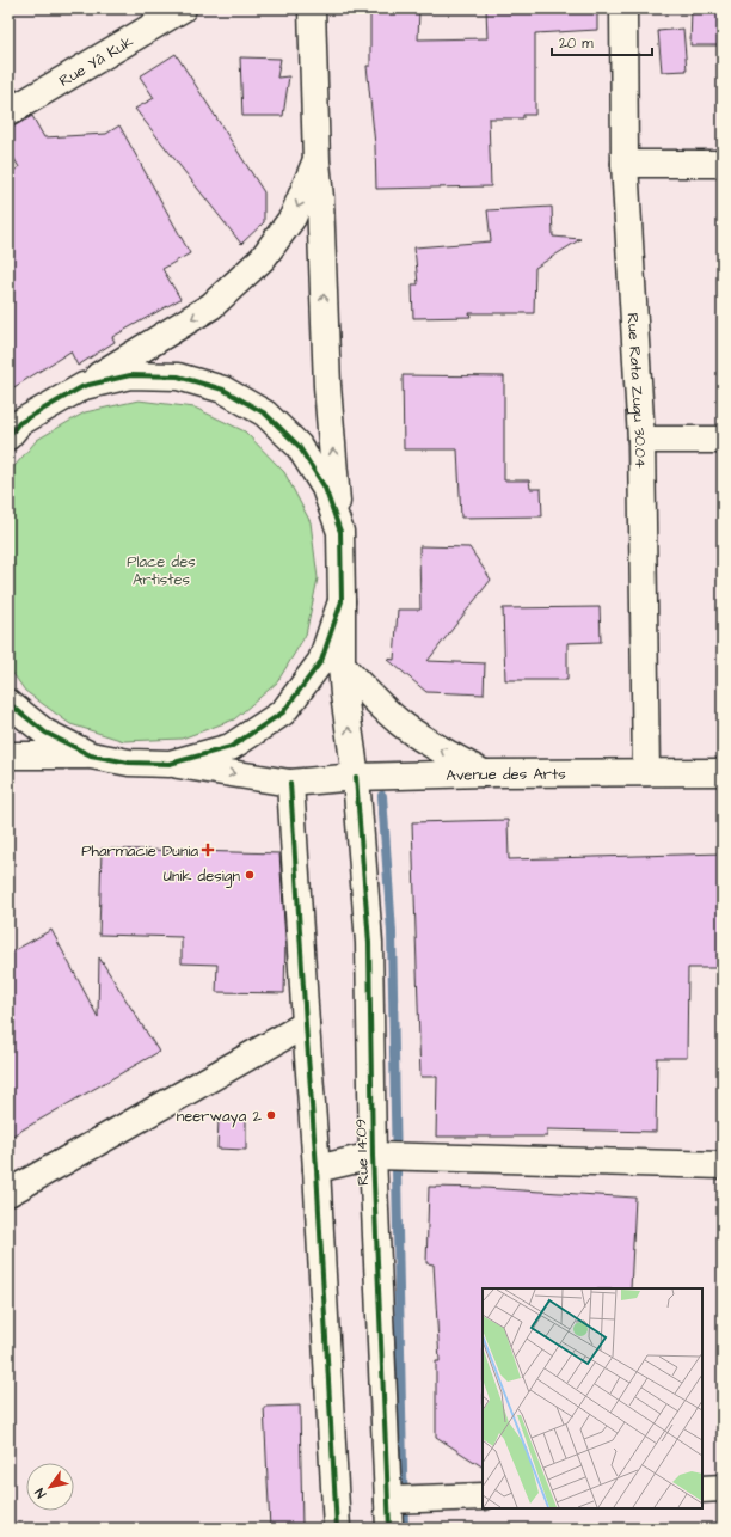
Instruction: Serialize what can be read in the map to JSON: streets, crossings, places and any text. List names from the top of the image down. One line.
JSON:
{"streets":{"street":["Rue Yâ Kuk","Rue Rata Zugu 30.04","Avenue des Arts","Rue 14.09"]},"crossings":[["Rue Rata Zugu 30.04","Avenue des Arts"],["Avenue des Arts","Rue 14.09"]],"parks":["Place des Artistes"],"places":{"health":["Pharmacie Dunia"],"other":["Unik design","neerwaya 2"]},"scale_bar":"20 m","north":"bottom left"}
